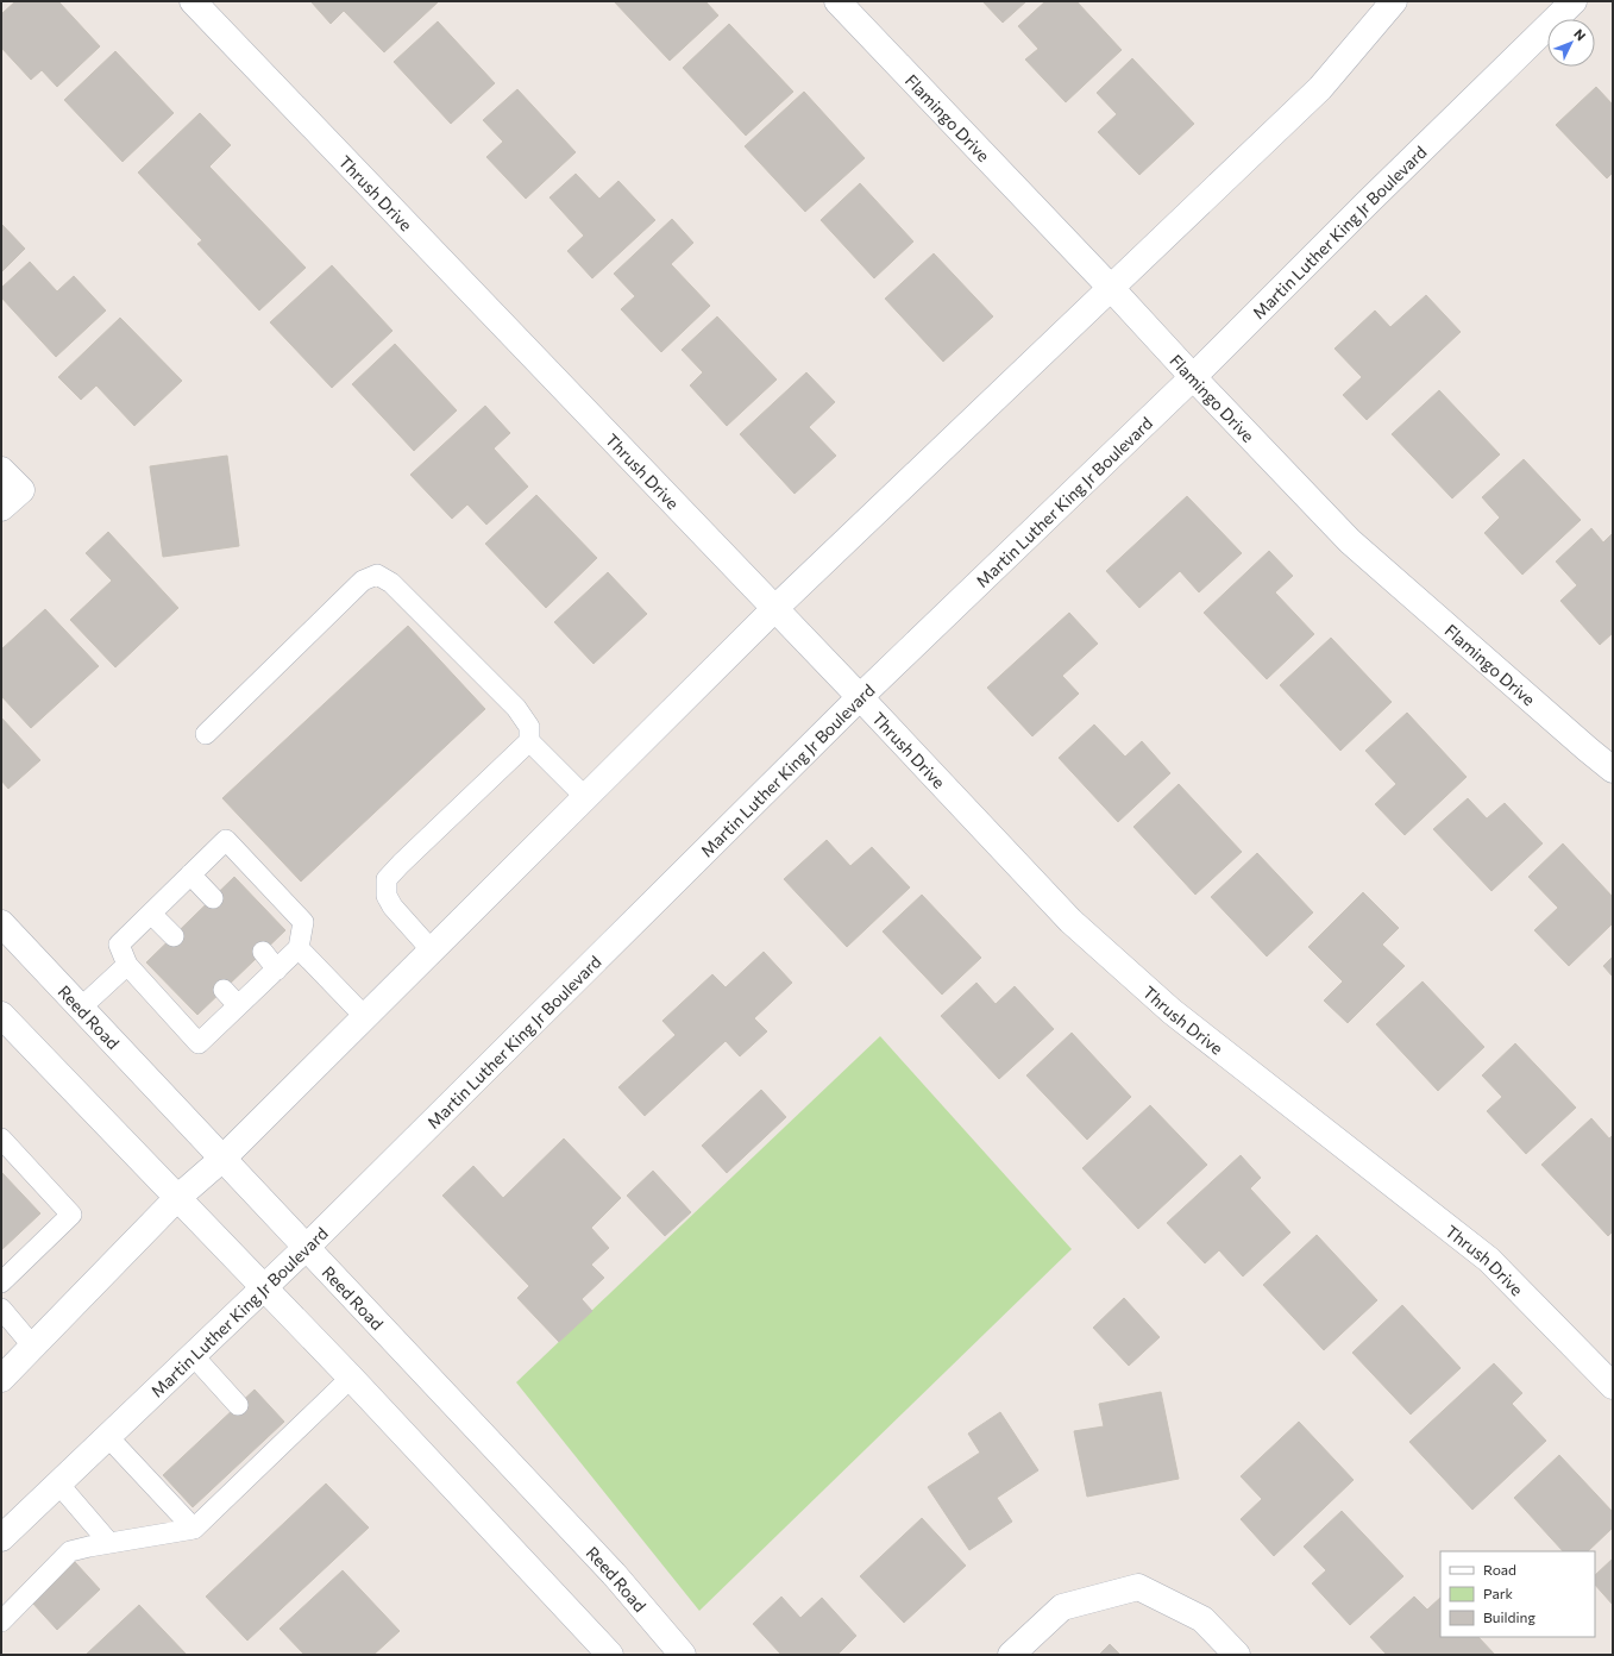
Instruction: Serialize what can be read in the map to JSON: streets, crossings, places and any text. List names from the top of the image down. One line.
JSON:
{"streets":{"street":["Flamingo Drive","Thrush Drive","Martin Luther King Jr Boulevard","Reed Road"]},"crossings":[["Flamingo Drive","Martin Luther King Jr Boulevard"],["Thrush Drive","Martin Luther King Jr Boulevard"],["Martin Luther King Jr Boulevard","Reed Road"]],"legend":["Road","Park","Building"],"north":"top right"}
